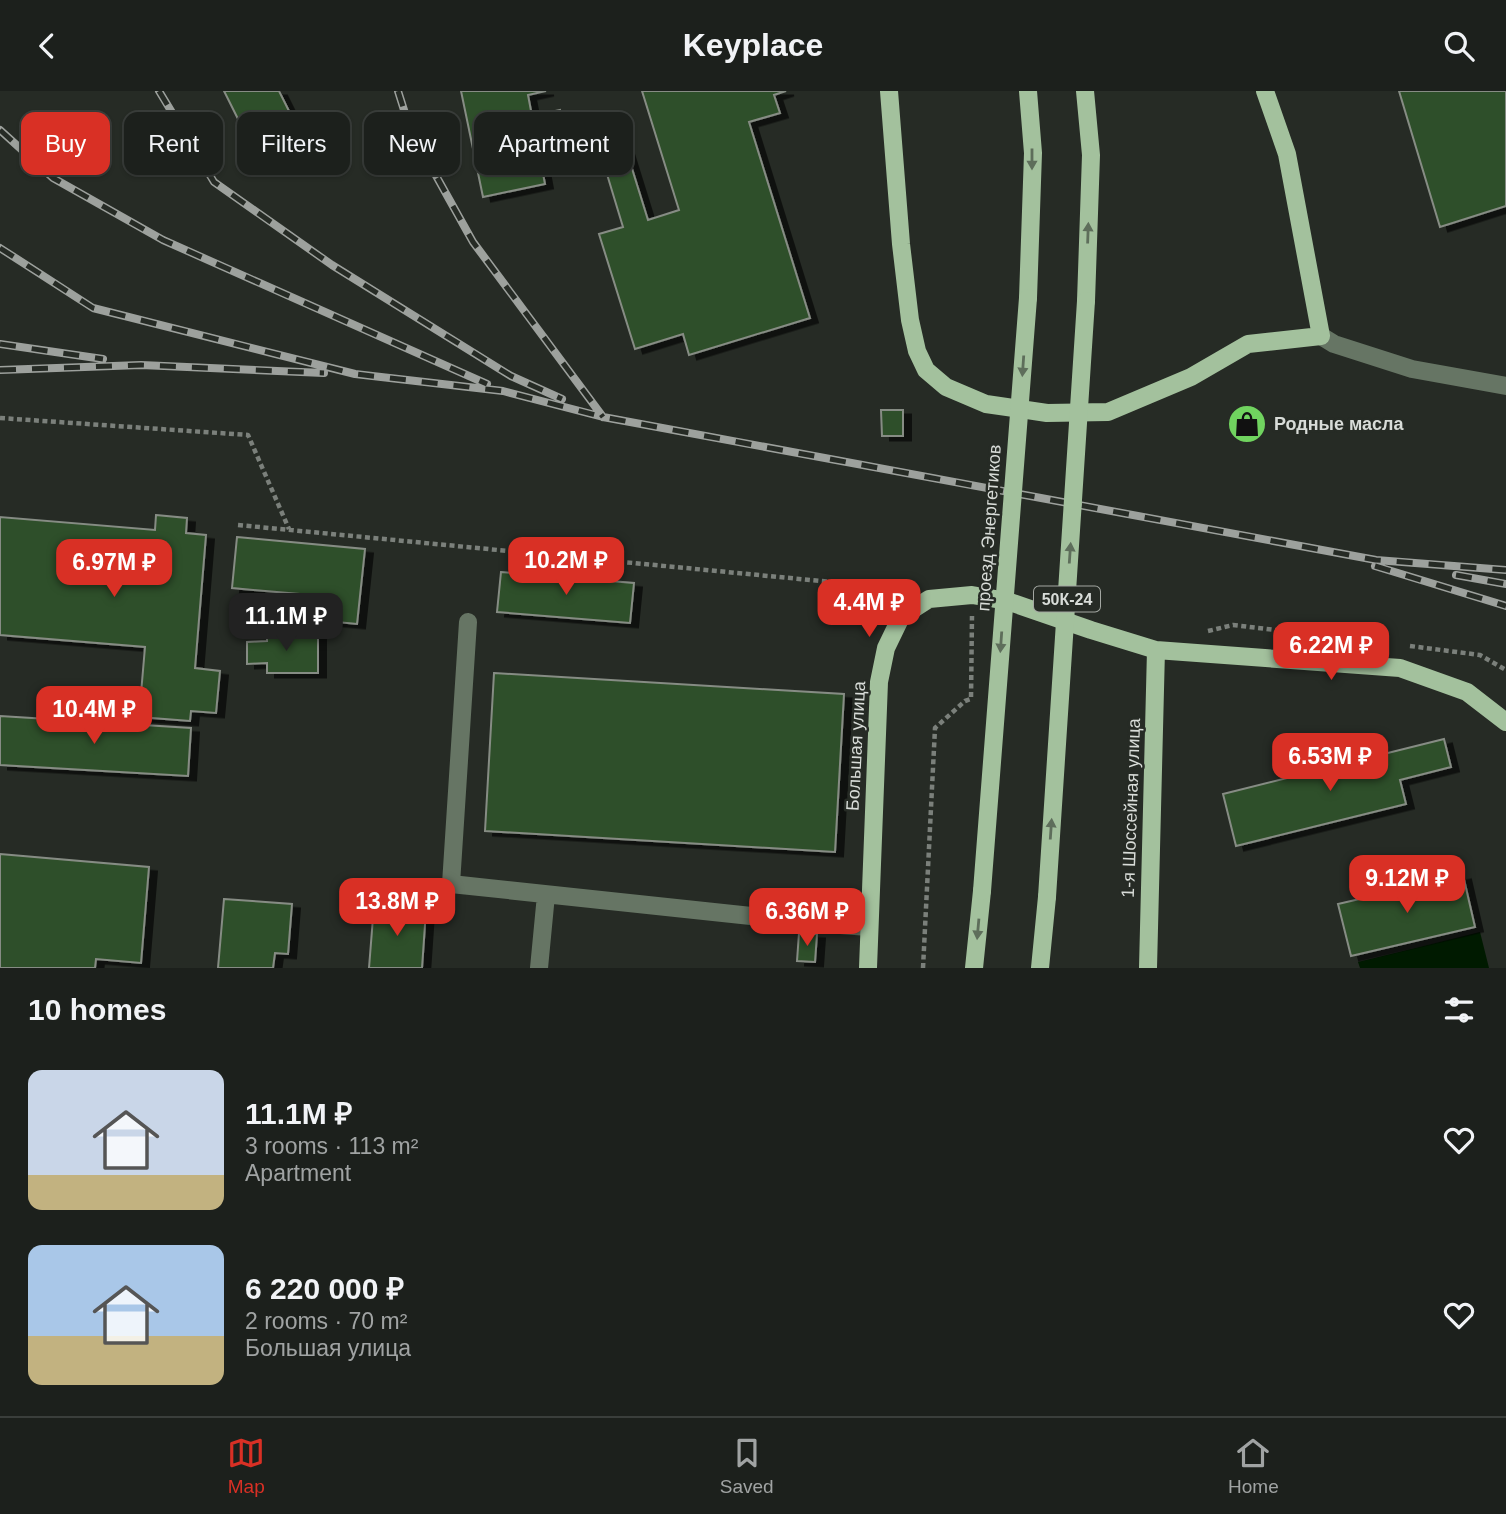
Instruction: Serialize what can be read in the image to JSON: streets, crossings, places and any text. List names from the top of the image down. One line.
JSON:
{"streets":{"main road":["проезд Энергетиков","50К-24","Большая улица","1-я Шоссейная улица"]},"crossings":[["Большая улица","1-я Шоссейная улица"]],"places":{"shop":["Родные масла"]},"page":{"header":"Keyplace","chip":["Buy","Rent","Filters","New","Apartment"],"price":["10.2M ₽","6.97M ₽","4.4M ₽","11.1M ₽","6.22M ₽","10.4M ₽","6.53M ₽","9.12M ₽","13.8M ₽","6.36M ₽"],"heading":"10 homes","list":[{"name":"11.1M ₽","note":"3 rooms · 113 m² · Apartment"},{"name":"6 220 000 ₽","note":"2 rooms · 70 m² · Большая улица"}],"tabs":["Map","Saved","Home"]}}
